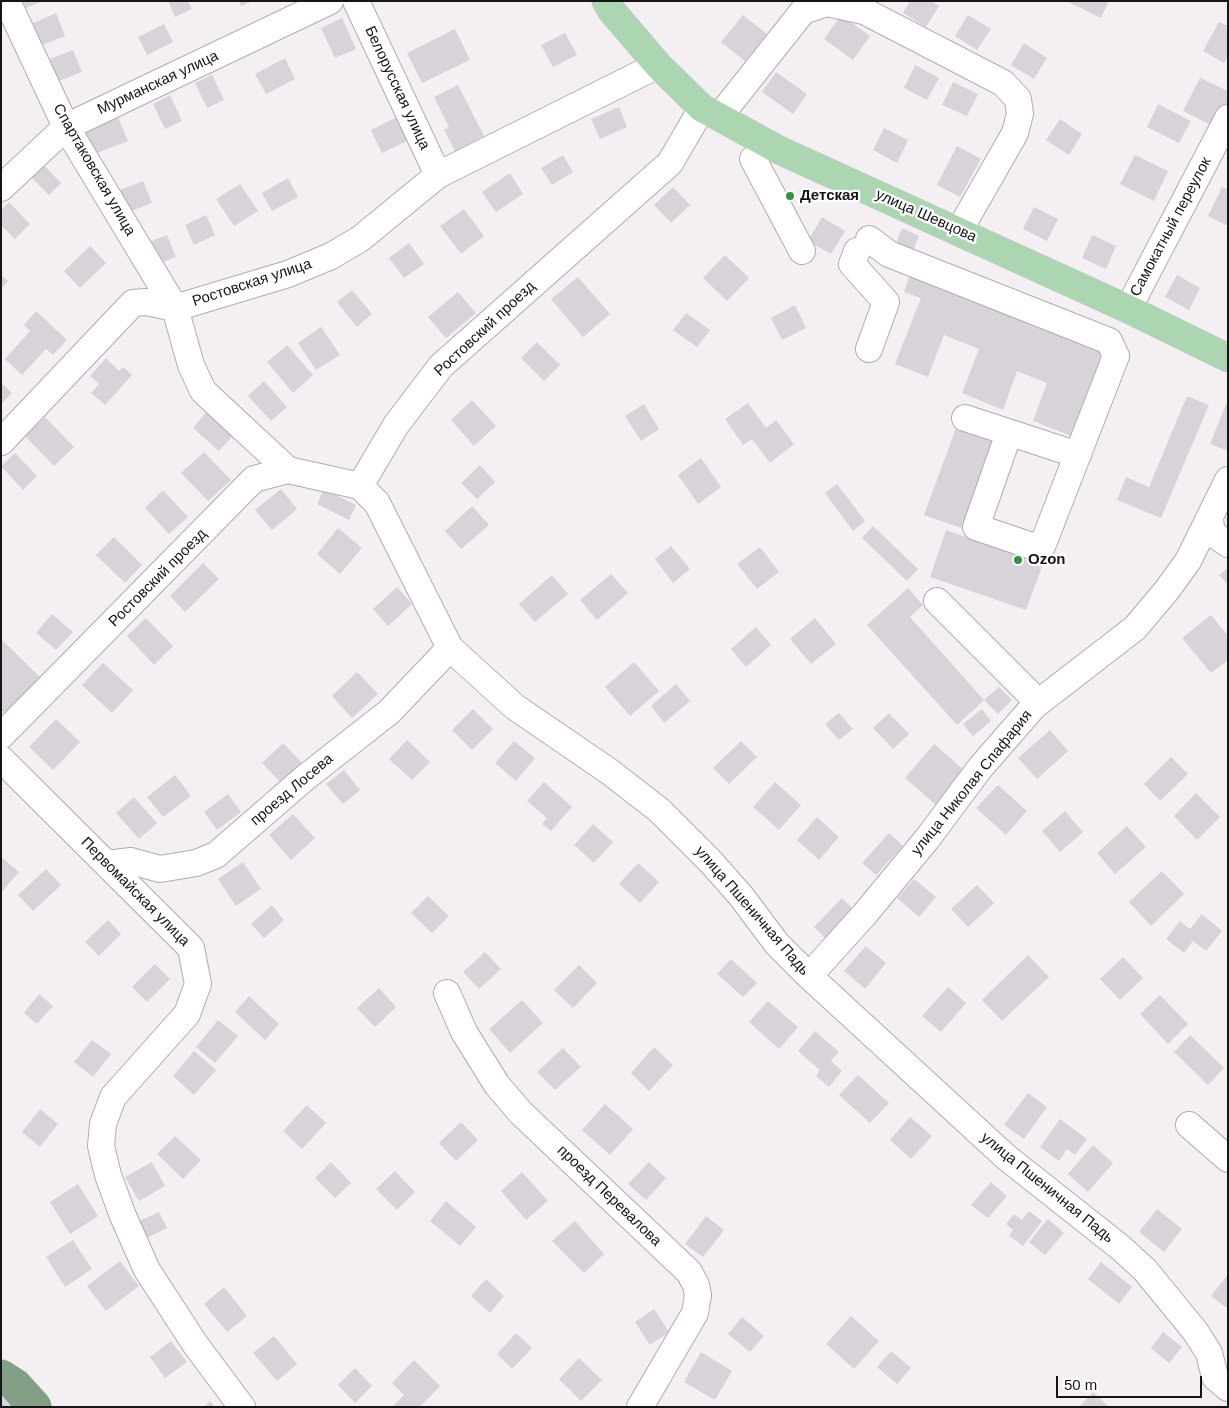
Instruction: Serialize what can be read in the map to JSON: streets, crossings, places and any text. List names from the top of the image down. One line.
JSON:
{"streets":{"main road":["улица Шевцова"],"street":["Мурманская улица","Белорусская улица","Спартаковская улица","Самокатный переулок","Ростовская улица","Ростовский проезд","улица Николая Спафария","проезд Лосева","Первомайская улица","улица Пшеничная Падь","проезд Перевалова"]},"crossings":[["Мурманская улица","Спартаковская улица"],["Белорусская улица","Ростовская улица"],["Спартаковская улица","Ростовская улица"],["Спартаковская улица","Ростовский проезд"],["улица Шевцова","Самокатный переулок"],["улица Шевцова","Ростовская улица"],["улица Шевцова","Ростовский проезд"],["Ростовский проезд","улица Пшеничная Падь"],["улица Николая Спафария","улица Пшеничная Падь"],["проезд Лосева","Первомайская улица"],["проезд Лосева","улица Пшеничная Падь"]],"places":["Детская","Ozon"],"scale_bar":"50 m"}
